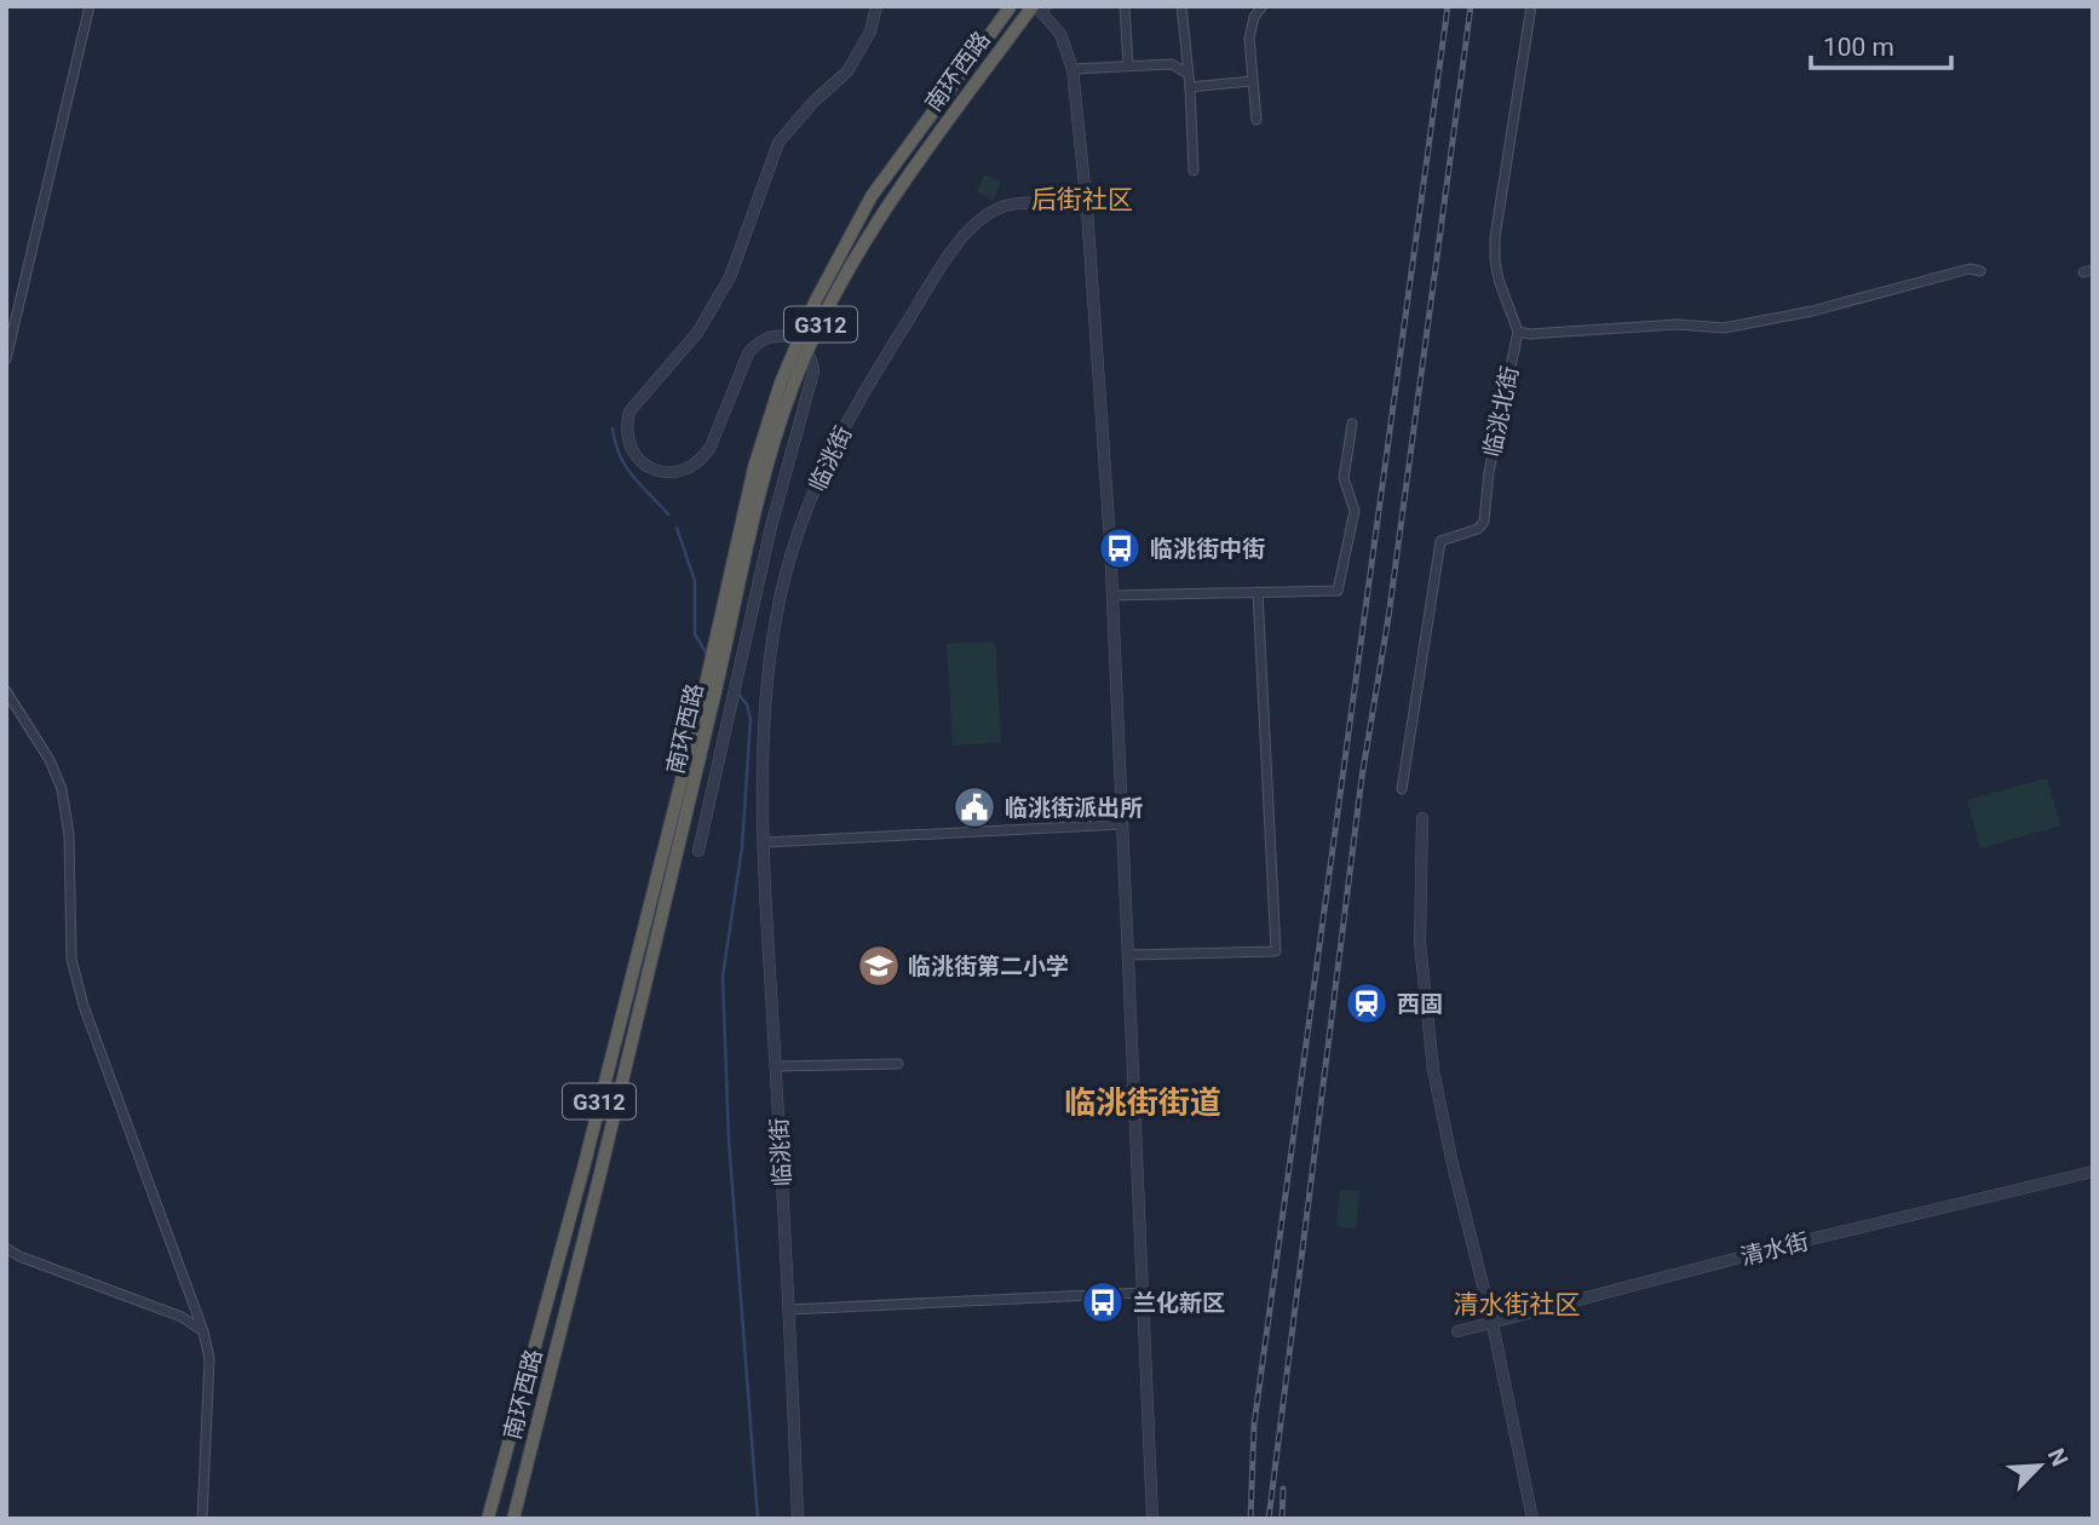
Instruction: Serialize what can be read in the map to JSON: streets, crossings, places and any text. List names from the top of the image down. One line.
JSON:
{"streets":{"highway":["南环西路","G312"],"street":["临洮北街","临洮街","清水街"]},"districts":["后街社区","临洮街街道","清水街社区"],"places":{"bus stop":["临洮街中街","兰化新区"],"public building":["临洮街派出所"],"school or university":["临洮街第二小学"],"station":["西固"]},"scale_bar":"100 m","north":"top right"}
